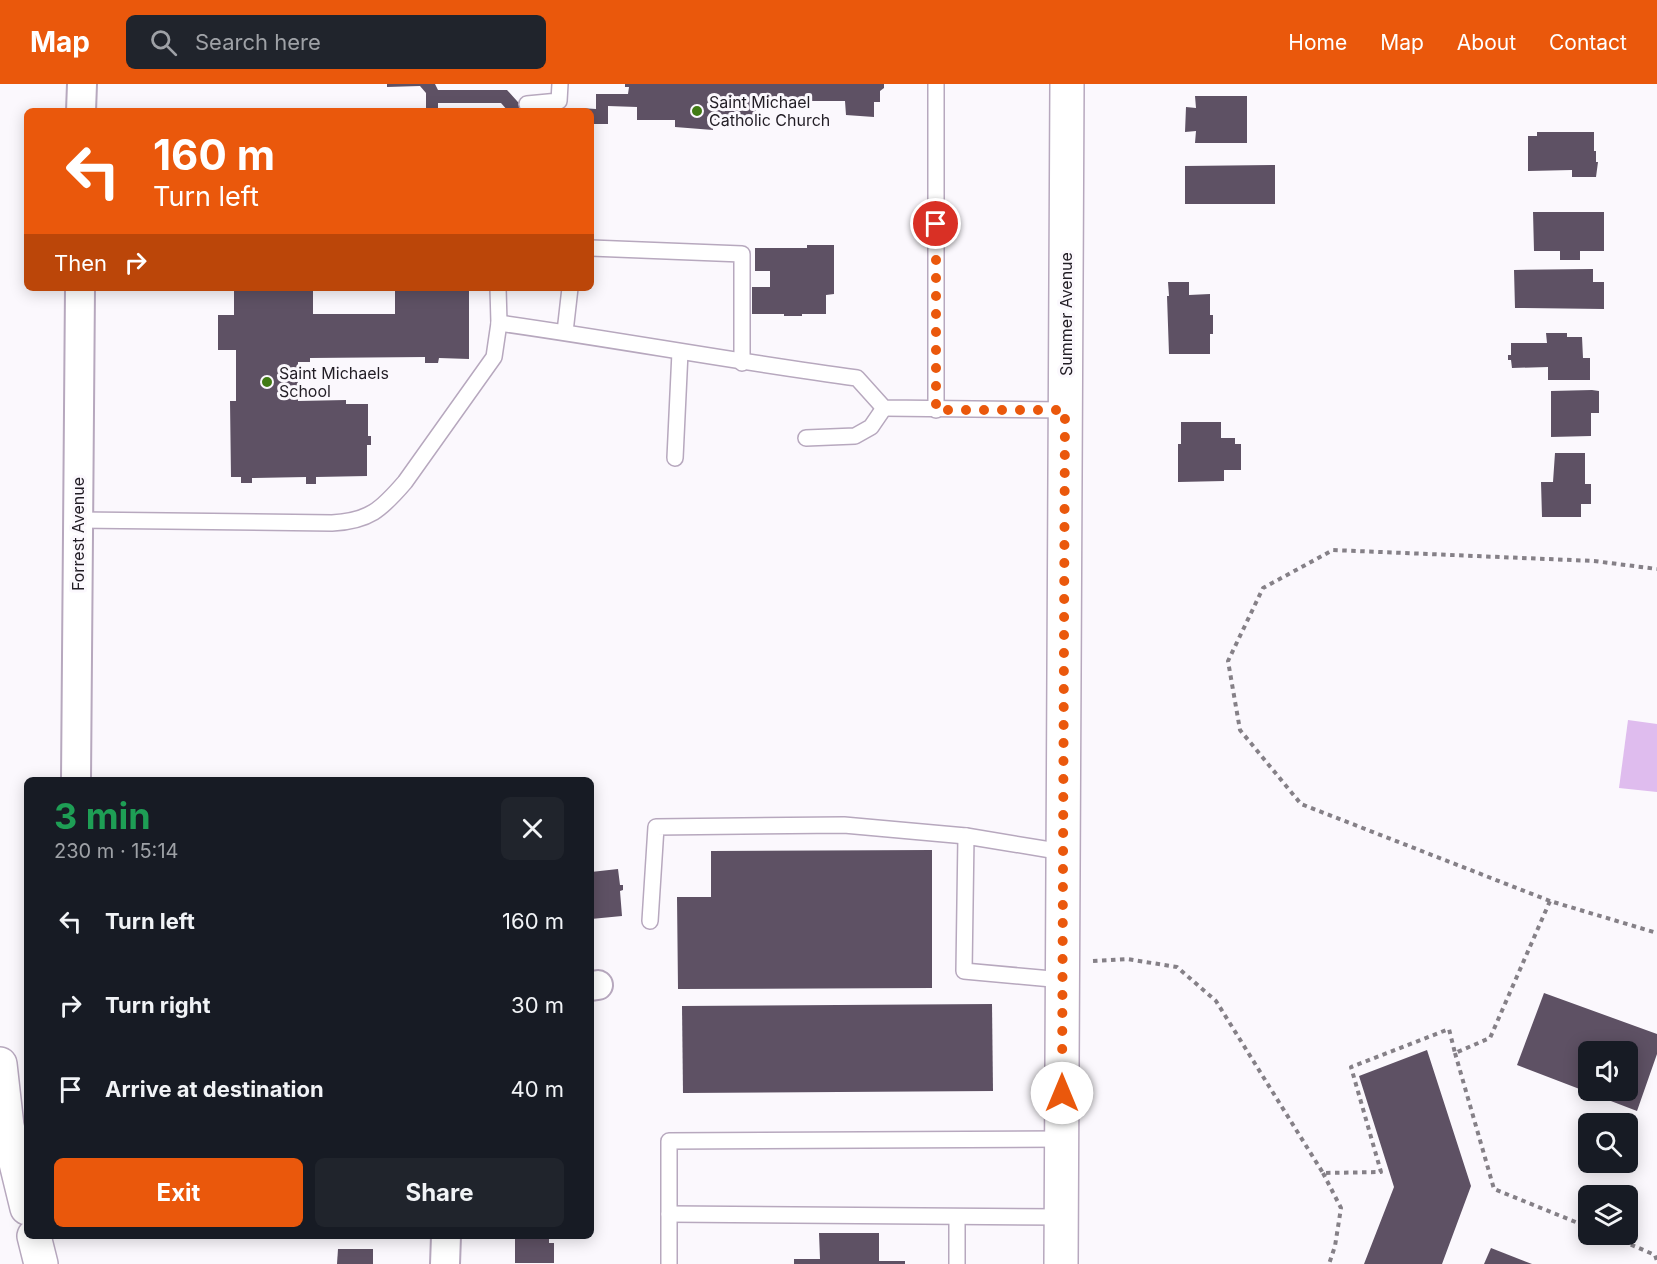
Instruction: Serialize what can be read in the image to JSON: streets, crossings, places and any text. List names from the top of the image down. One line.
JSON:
{"streets":{"main road":["Summer Avenue"],"street":["Forrest Avenue"]},"places":["Saint Michael Catholic Church","Saint Michaels School"],"page":{"header":"Map","search":"Search here","nav":["Home","Map","About","Contact"],"turn":["160 m","Turn left"],"then":"Then","heading":["3 min","230 m · 15:14"],"list":[{"name":"Turn left","value":"160 m"},{"name":"Turn right","value":"30 m"},{"name":"Arrive at destination","value":"40 m"}],"buttons":["Exit","Share"]}}
